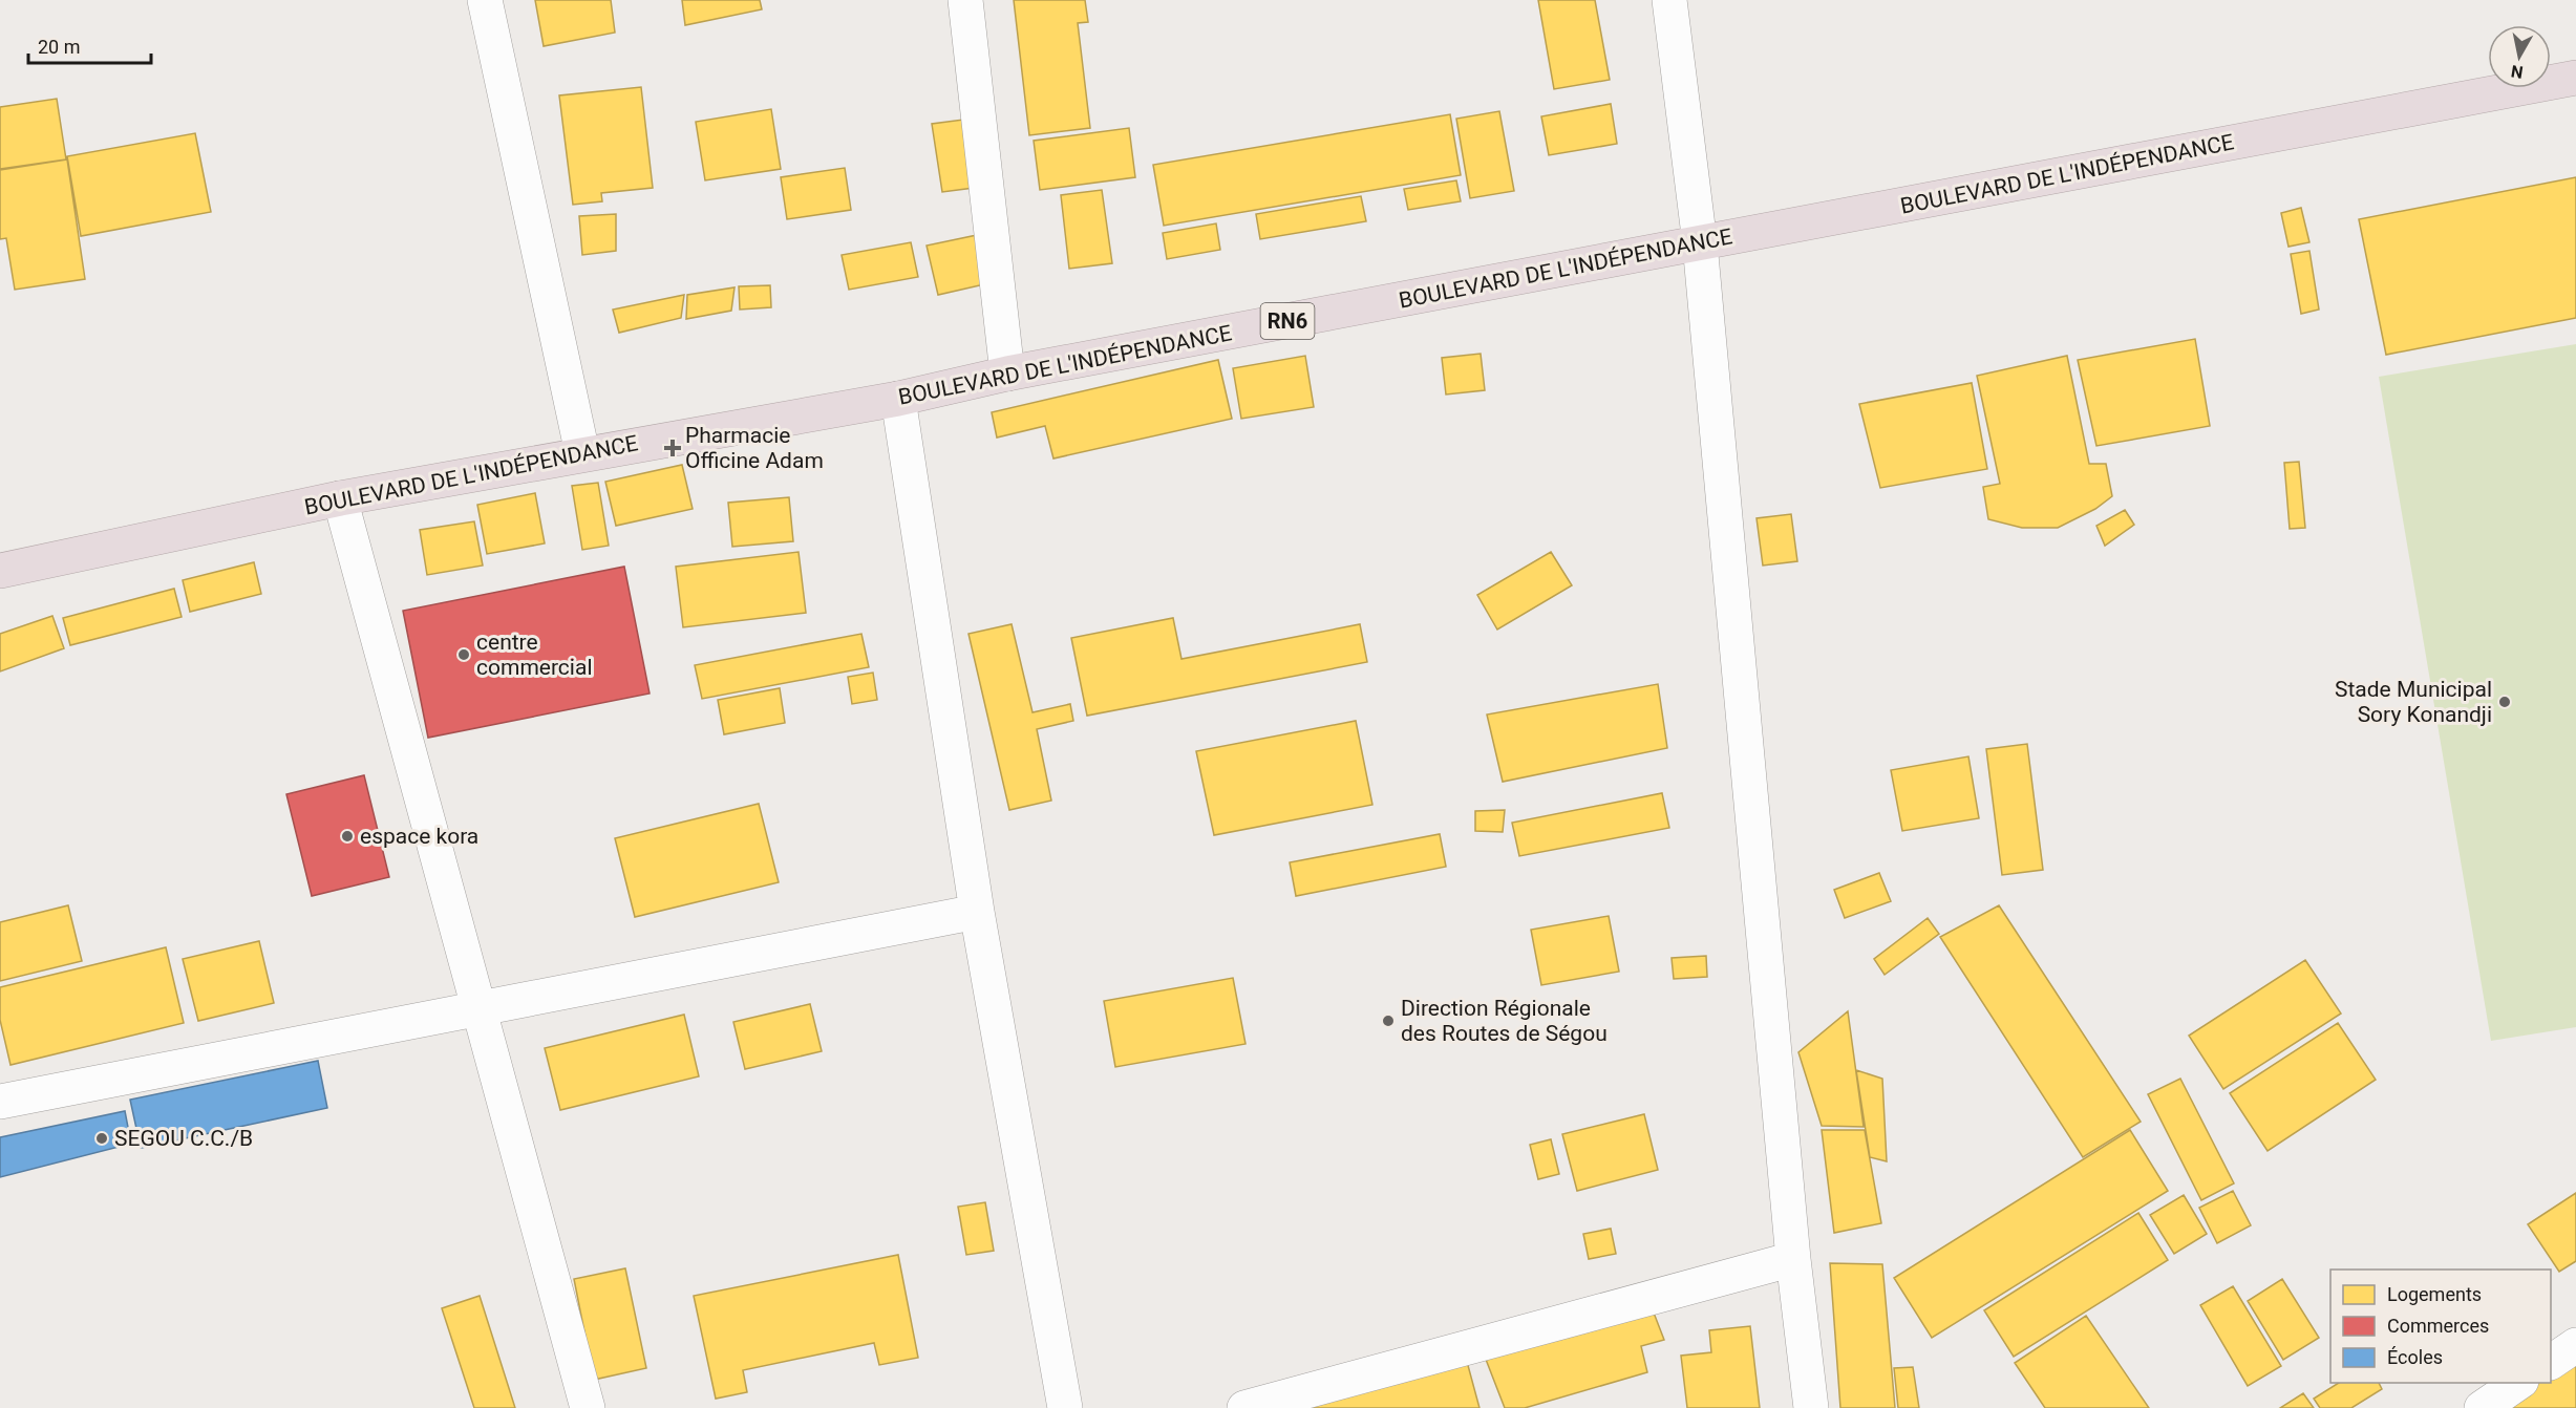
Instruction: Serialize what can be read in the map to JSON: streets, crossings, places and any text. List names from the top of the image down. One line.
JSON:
{"streets":{"highway":["BOULEVARD DE L'INDÉPENDANCE","RN6"]},"places":{"health":["Pharmacie Officine Adam"],"other":["centre commercial","Stade Municipal Sory Konandji","espace kora","Direction Régionale des Routes de Ségou","SEGOU C.C./B"]},"legend":["Logements","Commerces","Écoles"],"scale_bar":"20 m","north":"bottom"}
